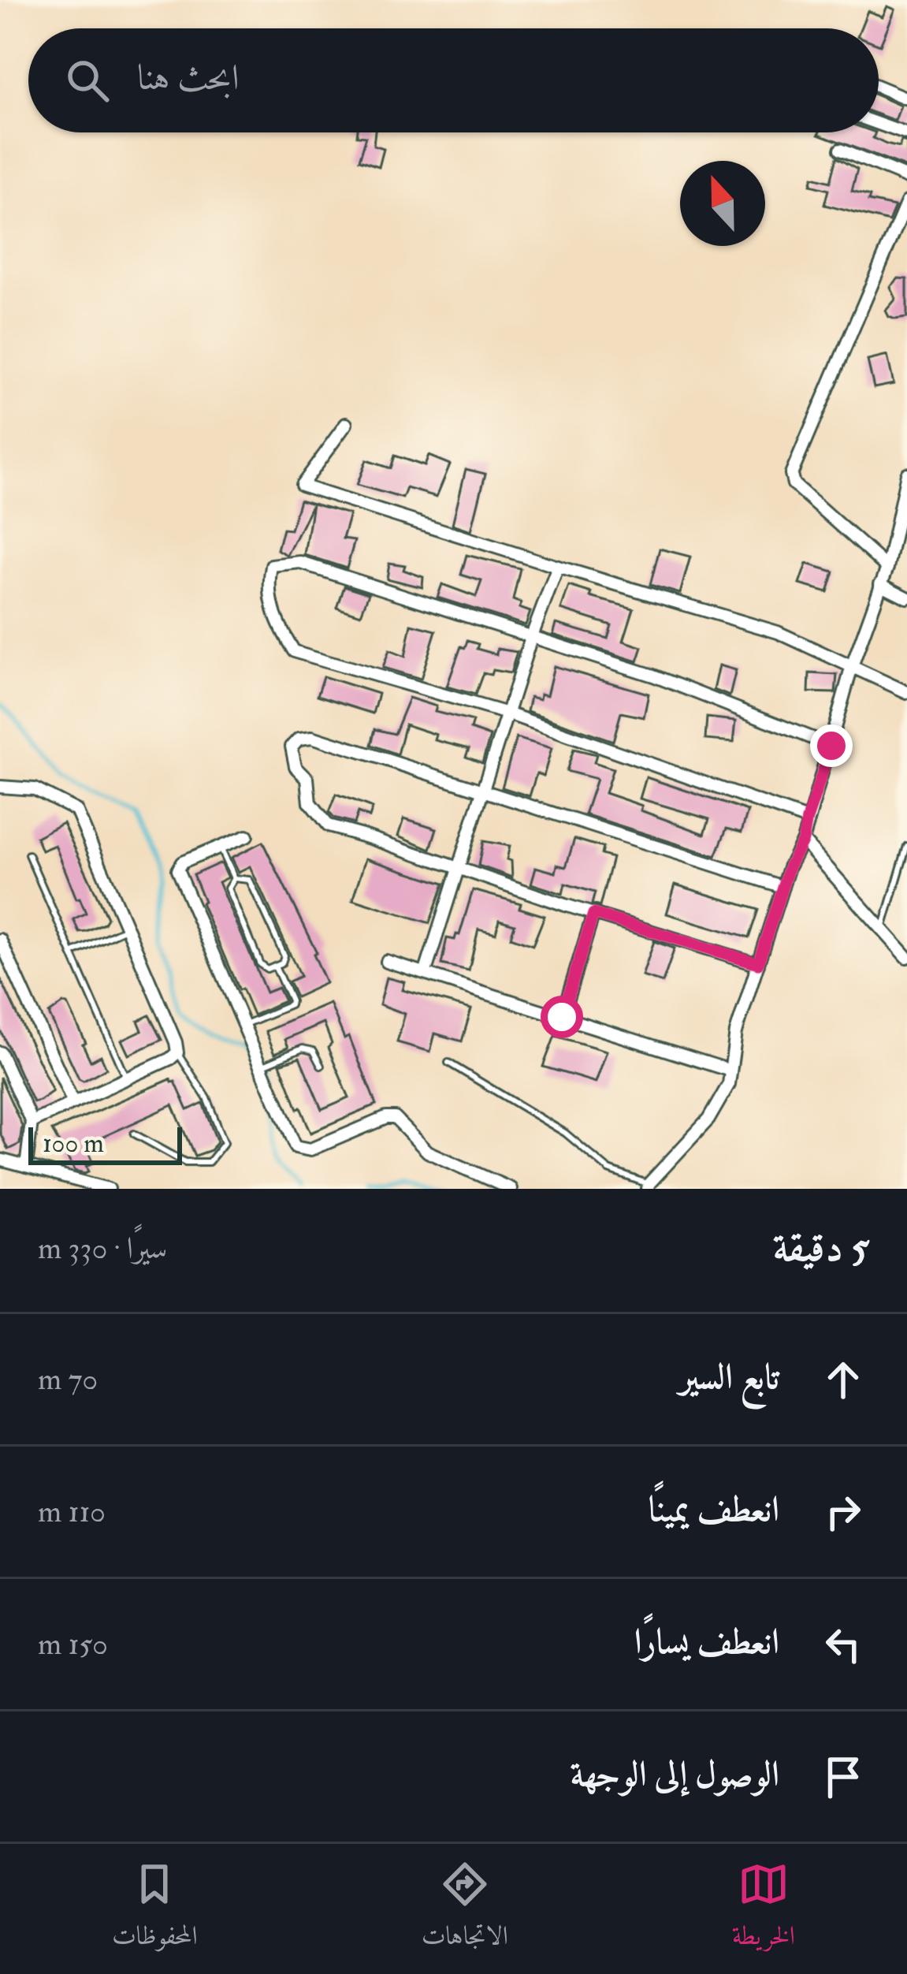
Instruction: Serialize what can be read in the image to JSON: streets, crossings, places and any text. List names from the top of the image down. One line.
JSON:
{"scale_bar":"100 m","north":"top","page":{"search":"ابحث هنا","scale":"100 m","heading":["5 دقيقة","سيرًا · 330 m"],"list":[["تابع السير","70 m"],["انعطف يمينًا","110 m"],["انعطف يسارًا","150 m"],"الوصول إلى الوجهة"],"nav":["الخريطة","الاتجاهات","المحفوظات"]}}
